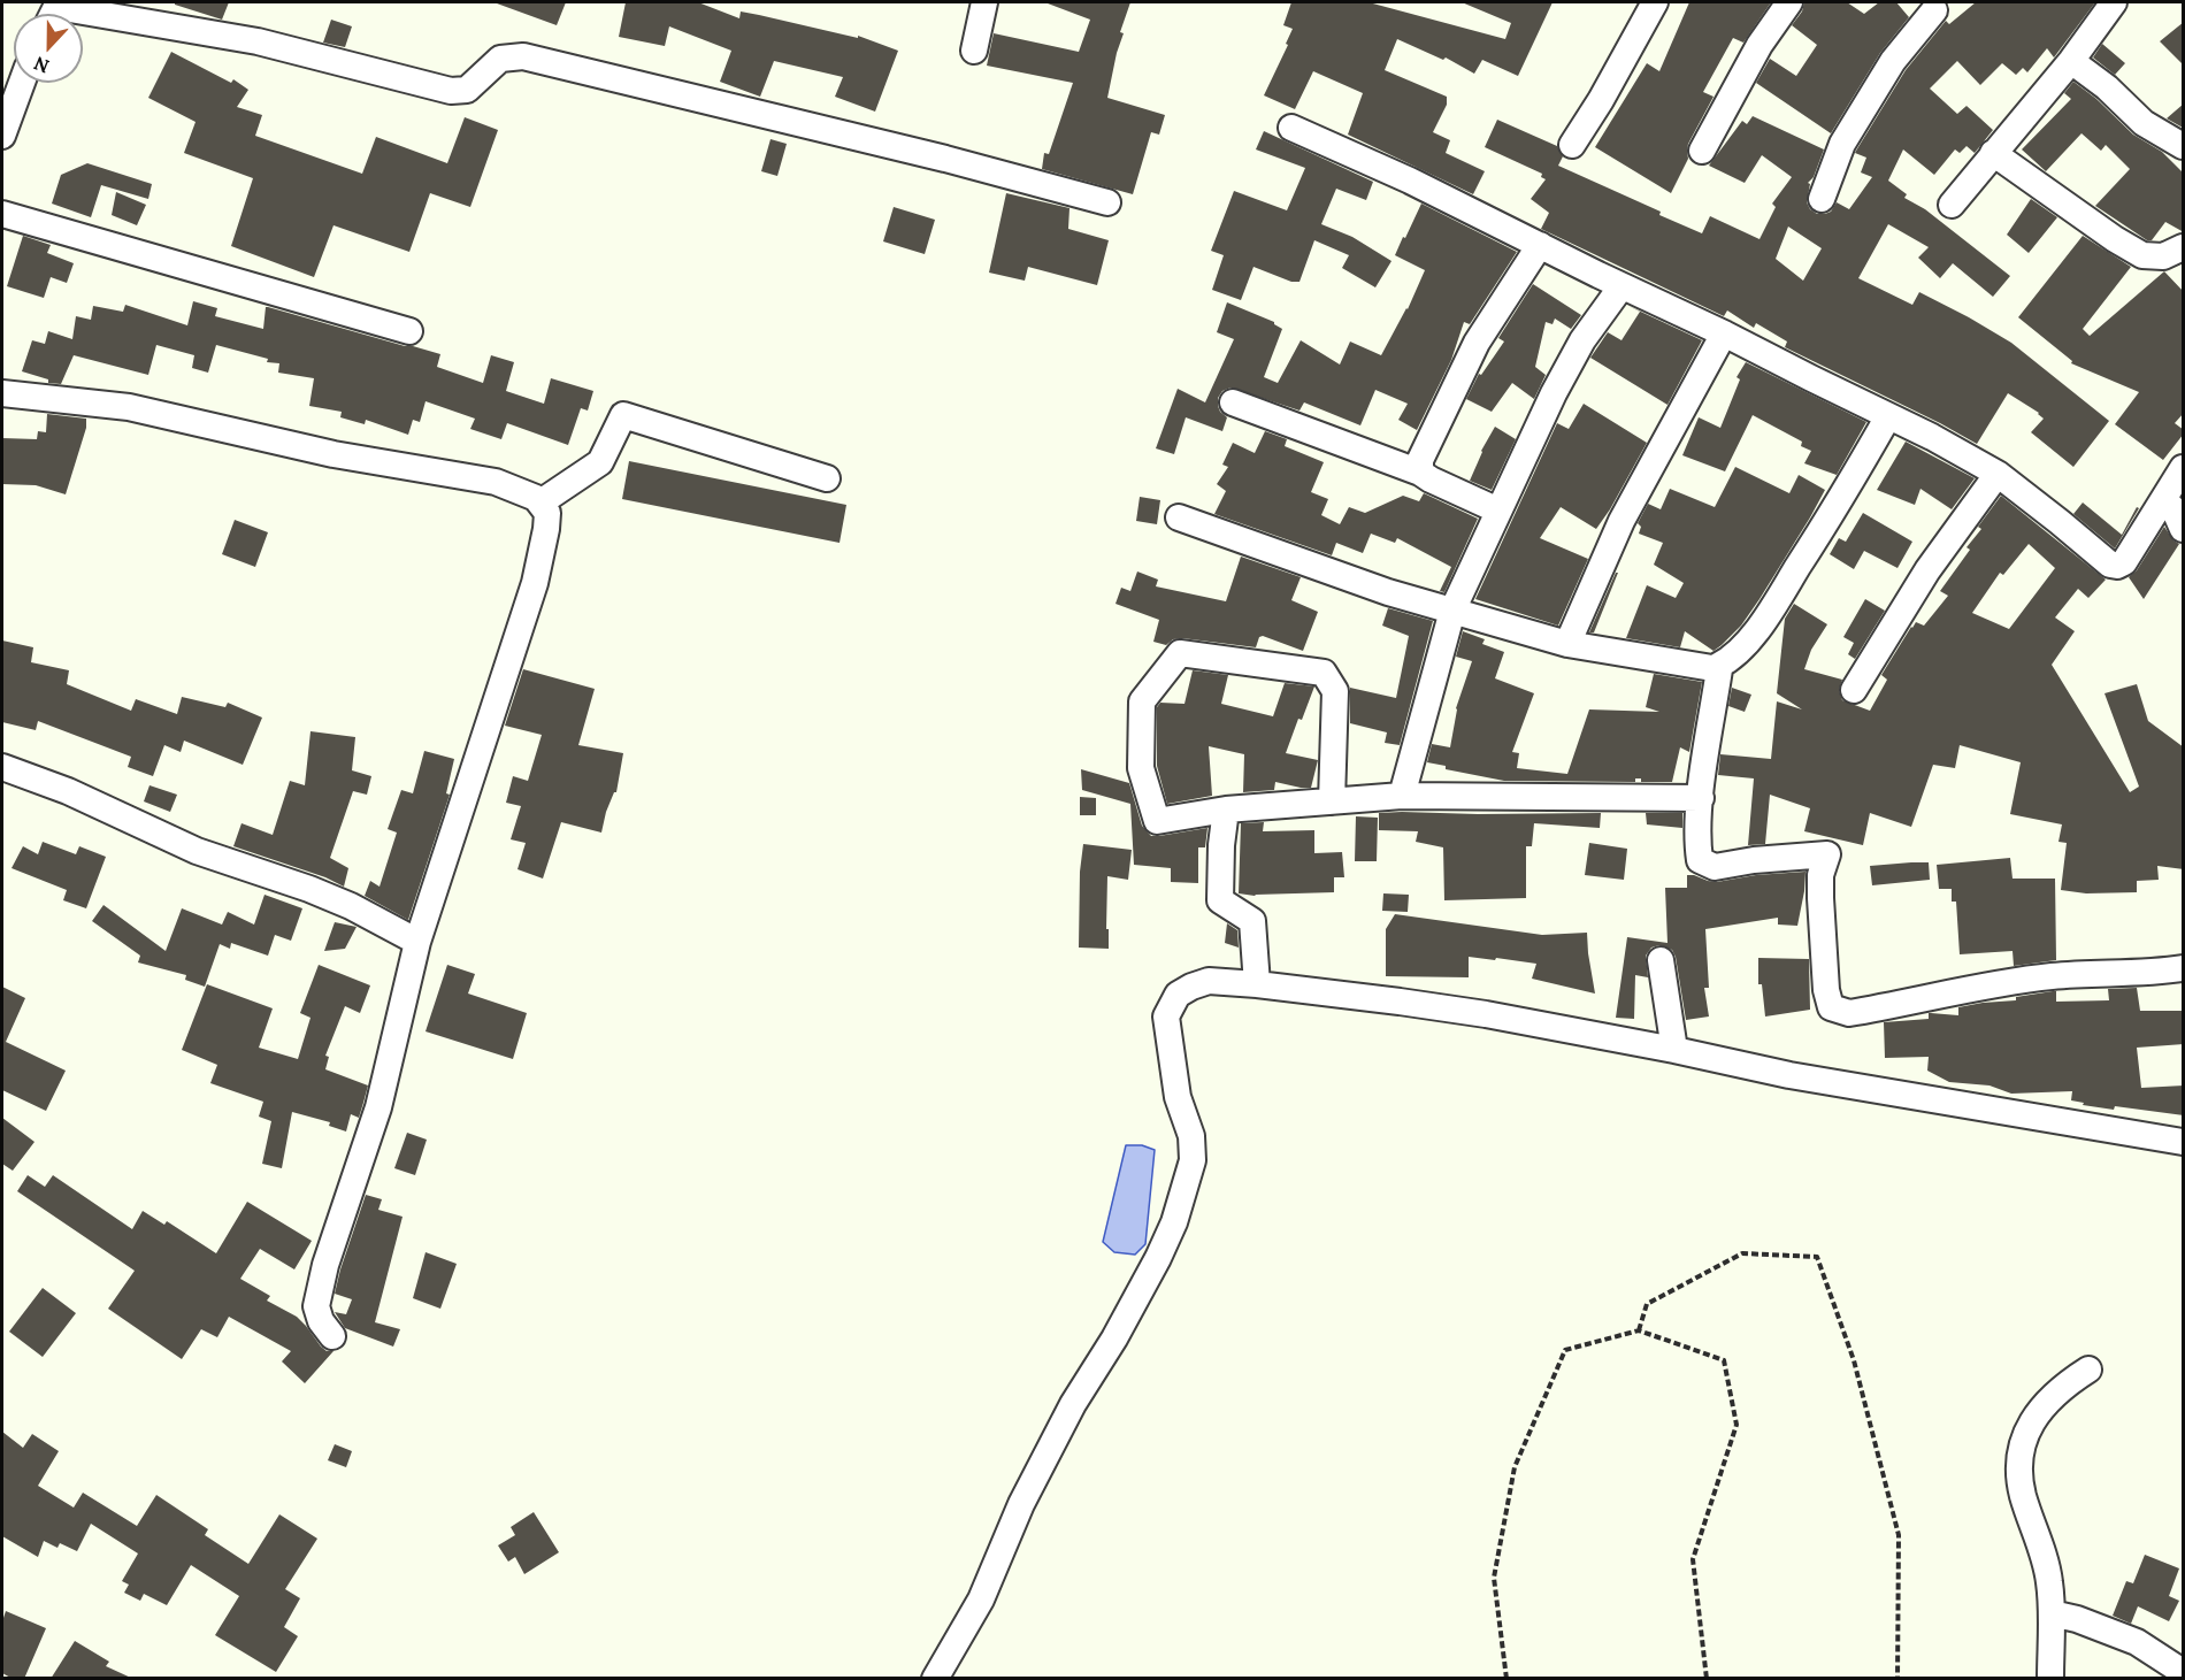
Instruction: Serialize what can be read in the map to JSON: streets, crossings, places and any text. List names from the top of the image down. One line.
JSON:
{"north":"bottom"}
